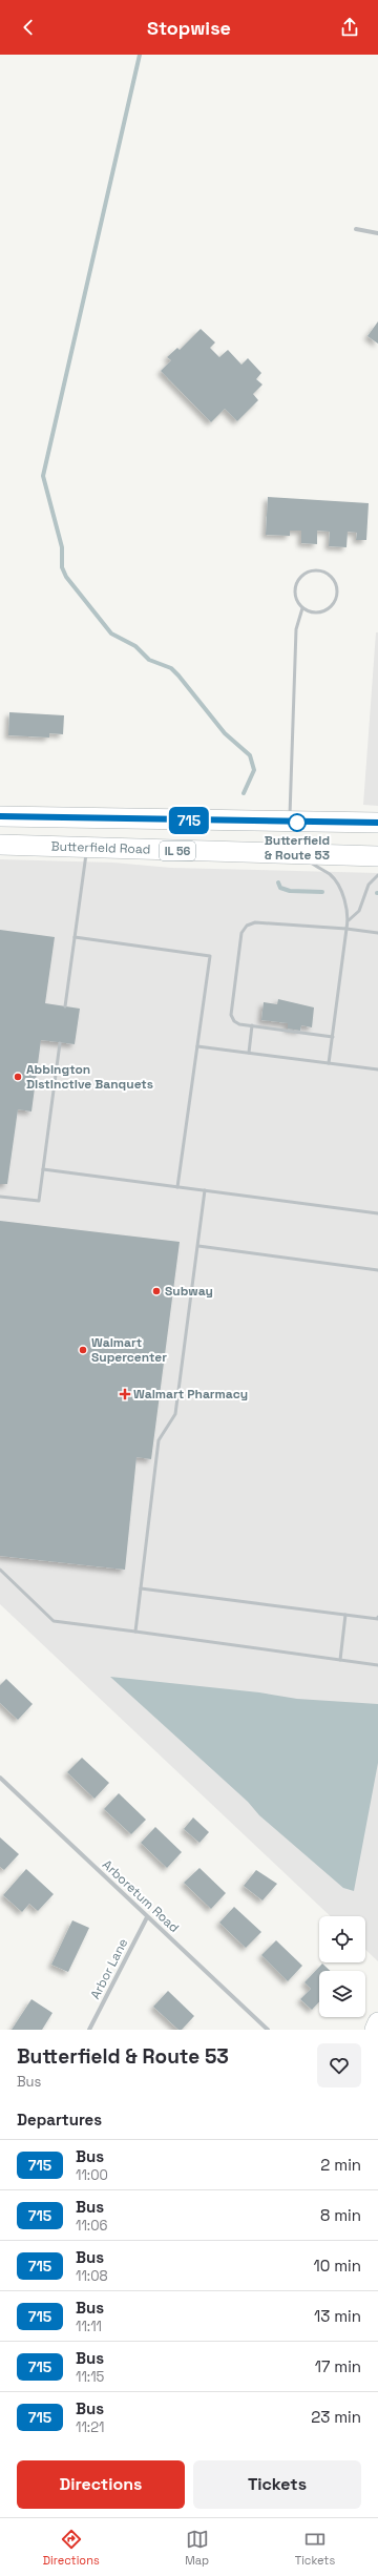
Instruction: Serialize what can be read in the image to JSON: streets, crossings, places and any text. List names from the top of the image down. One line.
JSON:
{"streets":{"main road":["Butterfield Road","IL 56"],"street":["Arboretum Road","Arbor Lane"]},"crossings":[["Arboretum Road","Arbor Lane"]],"places":{"other":["Butterfield & Route 53","Abbington Distinctive Banquets","Subway","Walmart Supercenter"],"health":["Walmart Pharmacy"]},"lines":["bus line 715"],"page":{"header":"Stopwise","on_map":"715","heading":[["Butterfield & Route 53","Bus"],"Departures"],"list":[{"mark":"715","name":"Bus","note":"11:00","value":"2 min"},{"mark":"715","name":"Bus","note":"11:06","value":"8 min"},{"mark":"715","name":"Bus","note":"11:08","value":"10 min"},{"mark":"715","name":"Bus","note":"11:11","value":"13 min"},{"mark":"715","name":"Bus","note":"11:15","value":"17 min"},{"mark":"715","name":"Bus","note":"11:21","value":"23 min"}],"buttons":["Directions","Tickets"],"tabs":["Directions","Map","Tickets"]}}
